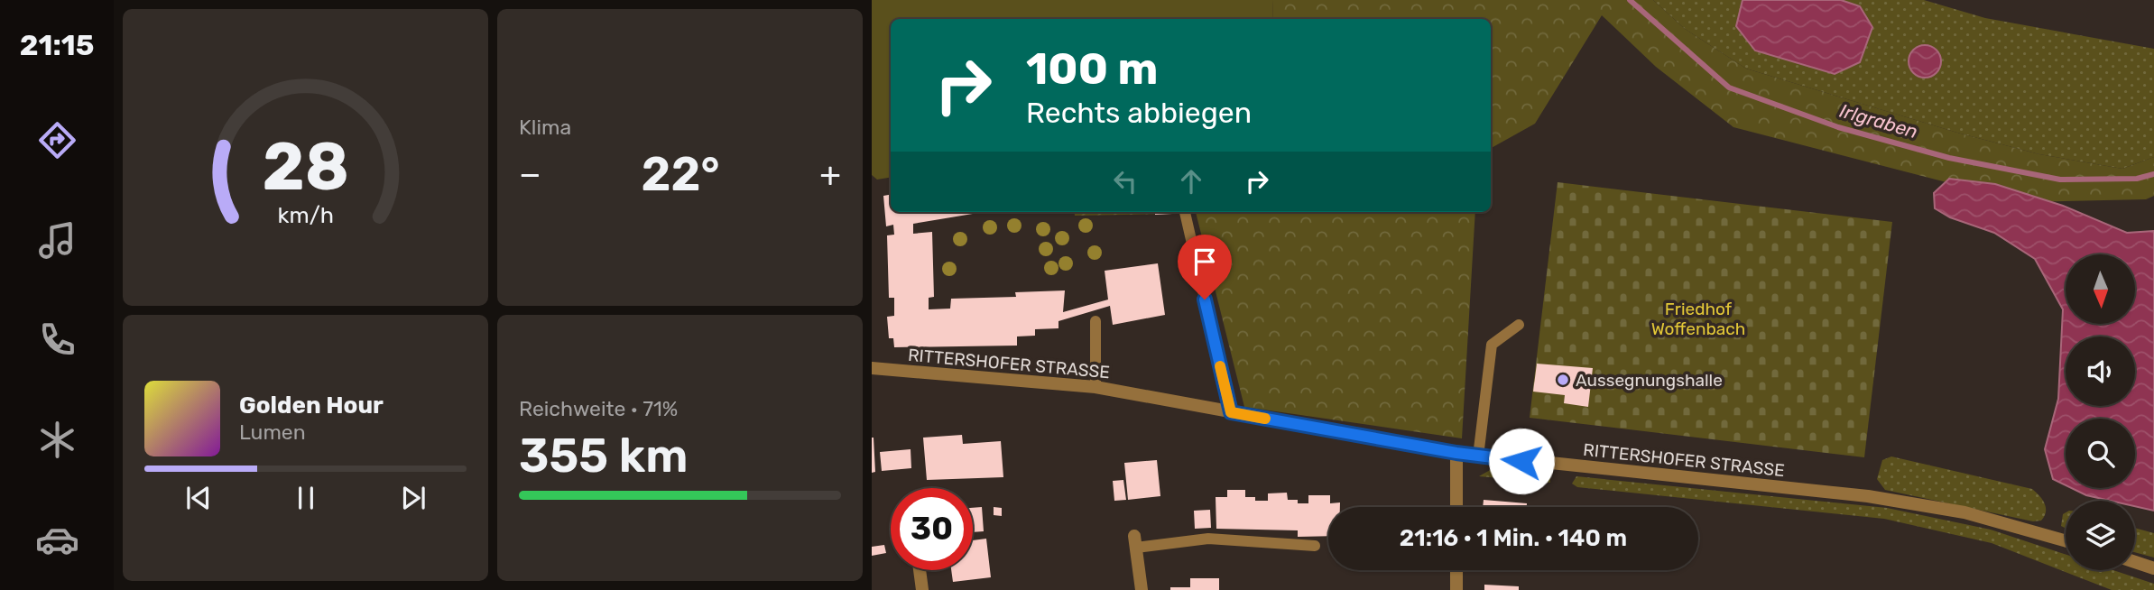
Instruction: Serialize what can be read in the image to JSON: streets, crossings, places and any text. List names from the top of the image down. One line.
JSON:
{"streets":{"street":["RITTERSHOFER STRASSE"]},"water":["Irlgraben"],"parks":["Friedhof Woffenbach"],"places":["Aussegnungshalle"],"north":"bottom","page":{"tabs":"21:15","tile":["Klima",["Reichweite · 71%","355 km"]],"turn":["100 m","Rechts abbiegen"],"heat":["−","22°","+"],"song":["Golden Hour","Lumen"],"limit":"30","trip":"21:16 · 1 Min. · 140 m","gauge":["28","km/h"]}}
